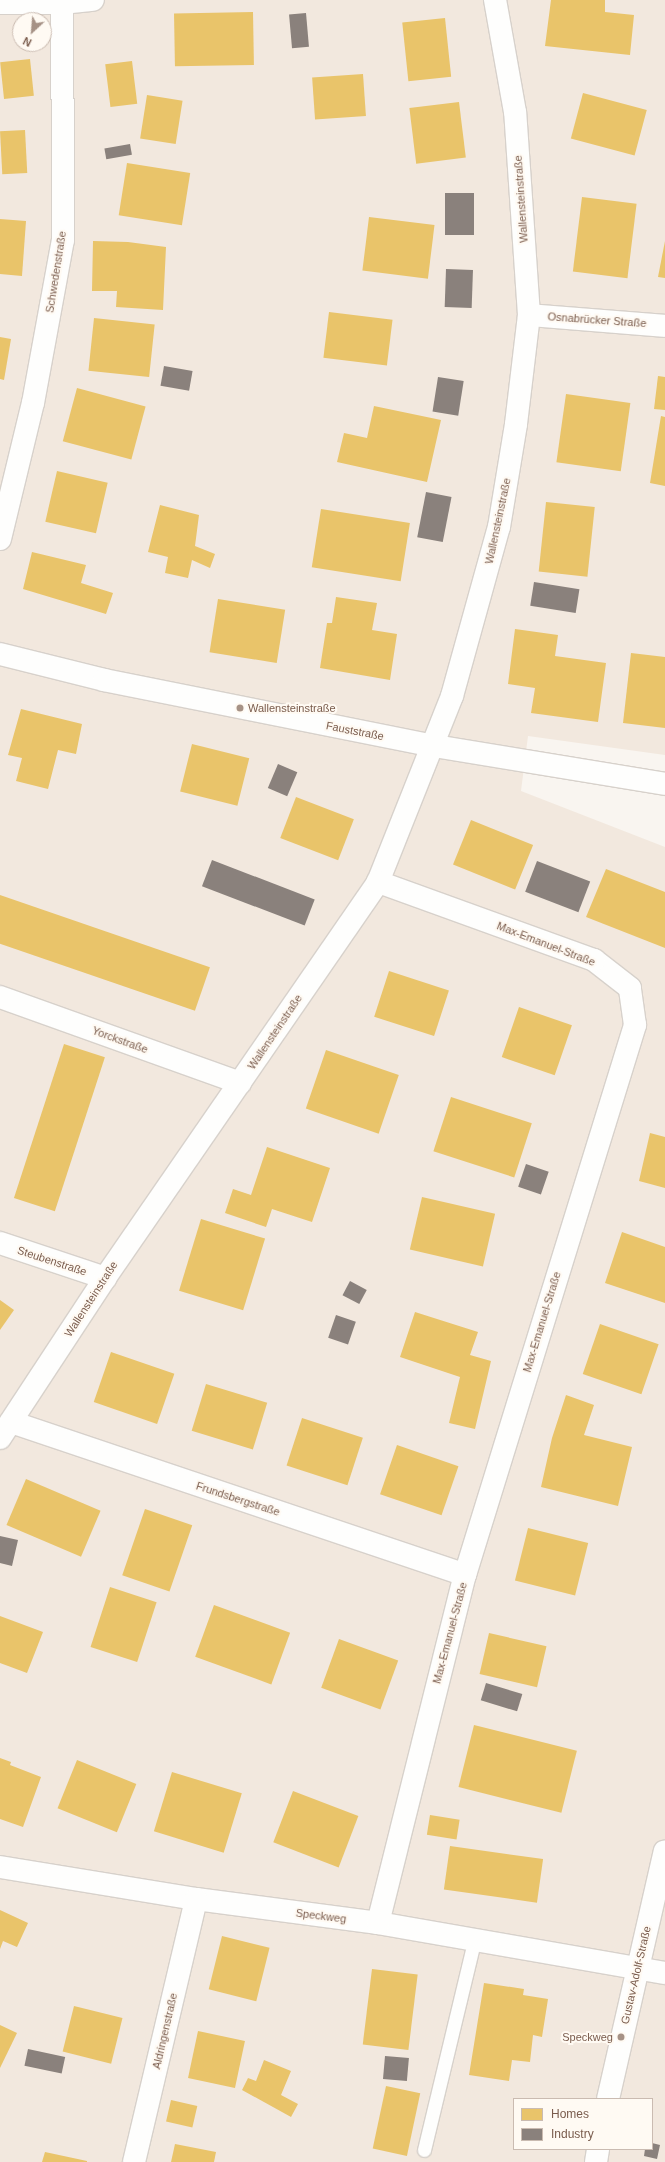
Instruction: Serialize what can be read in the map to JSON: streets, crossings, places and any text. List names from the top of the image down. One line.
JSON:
{"streets":{"street":["Wallensteinstraße","Schwedenstraße","Osnabrücker Straße","Fauststraße","Max-Emanuel-Straße","Yorckstraße","Steubenstraße","Frundsbergstraße","Speckweg","Gustav-Adolf-Straße","Aldringenstraße"]},"crossings":[["Wallensteinstraße","Osnabrücker Straße"],["Wallensteinstraße","Fauststraße"],["Wallensteinstraße","Max-Emanuel-Straße"],["Wallensteinstraße","Yorckstraße"],["Wallensteinstraße","Steubenstraße"],["Wallensteinstraße","Frundsbergstraße"],["Max-Emanuel-Straße","Frundsbergstraße"],["Max-Emanuel-Straße","Speckweg"],["Speckweg","Gustav-Adolf-Straße"],["Speckweg","Aldringenstraße"]],"places":["Wallensteinstraße","Speckweg"],"legend":["Homes","Industry"],"north":"bottom left"}
